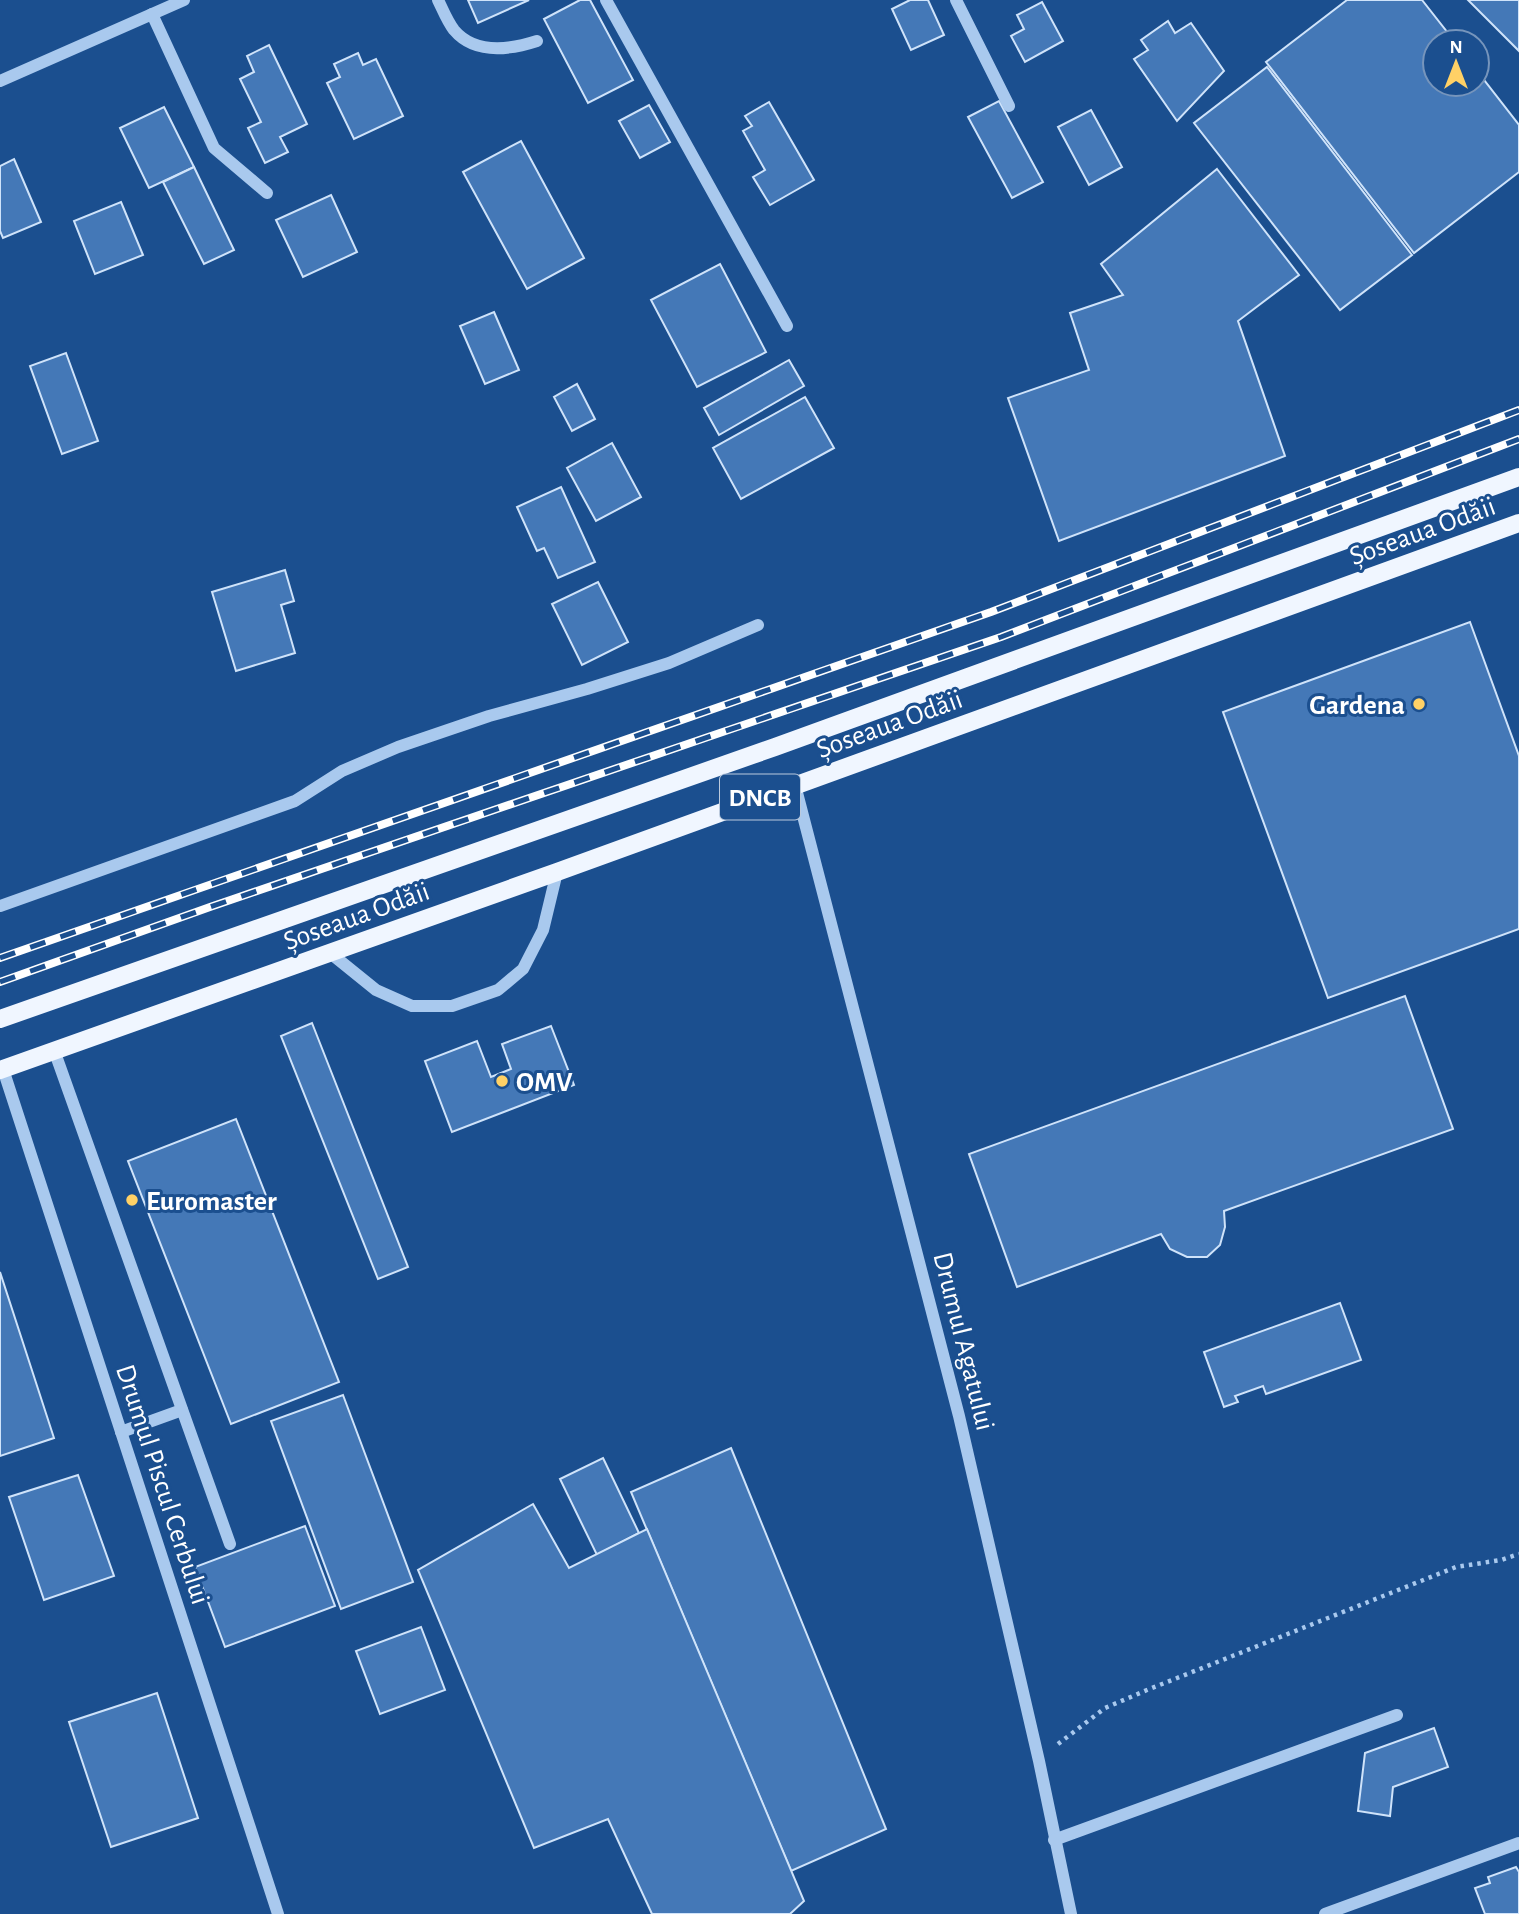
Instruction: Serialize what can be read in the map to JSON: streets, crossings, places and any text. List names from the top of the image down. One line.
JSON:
{"streets":{"main road":["Șoseaua Odăii","DNCB"],"street":["Drumul Agatului","Drumul Piscul Cerbului"]},"crossings":[["Șoseaua Odăii","Drumul Agatului"],["Șoseaua Odăii","Drumul Piscul Cerbului"]],"places":["Gardena","OMV","Euromaster"],"north":"top"}
